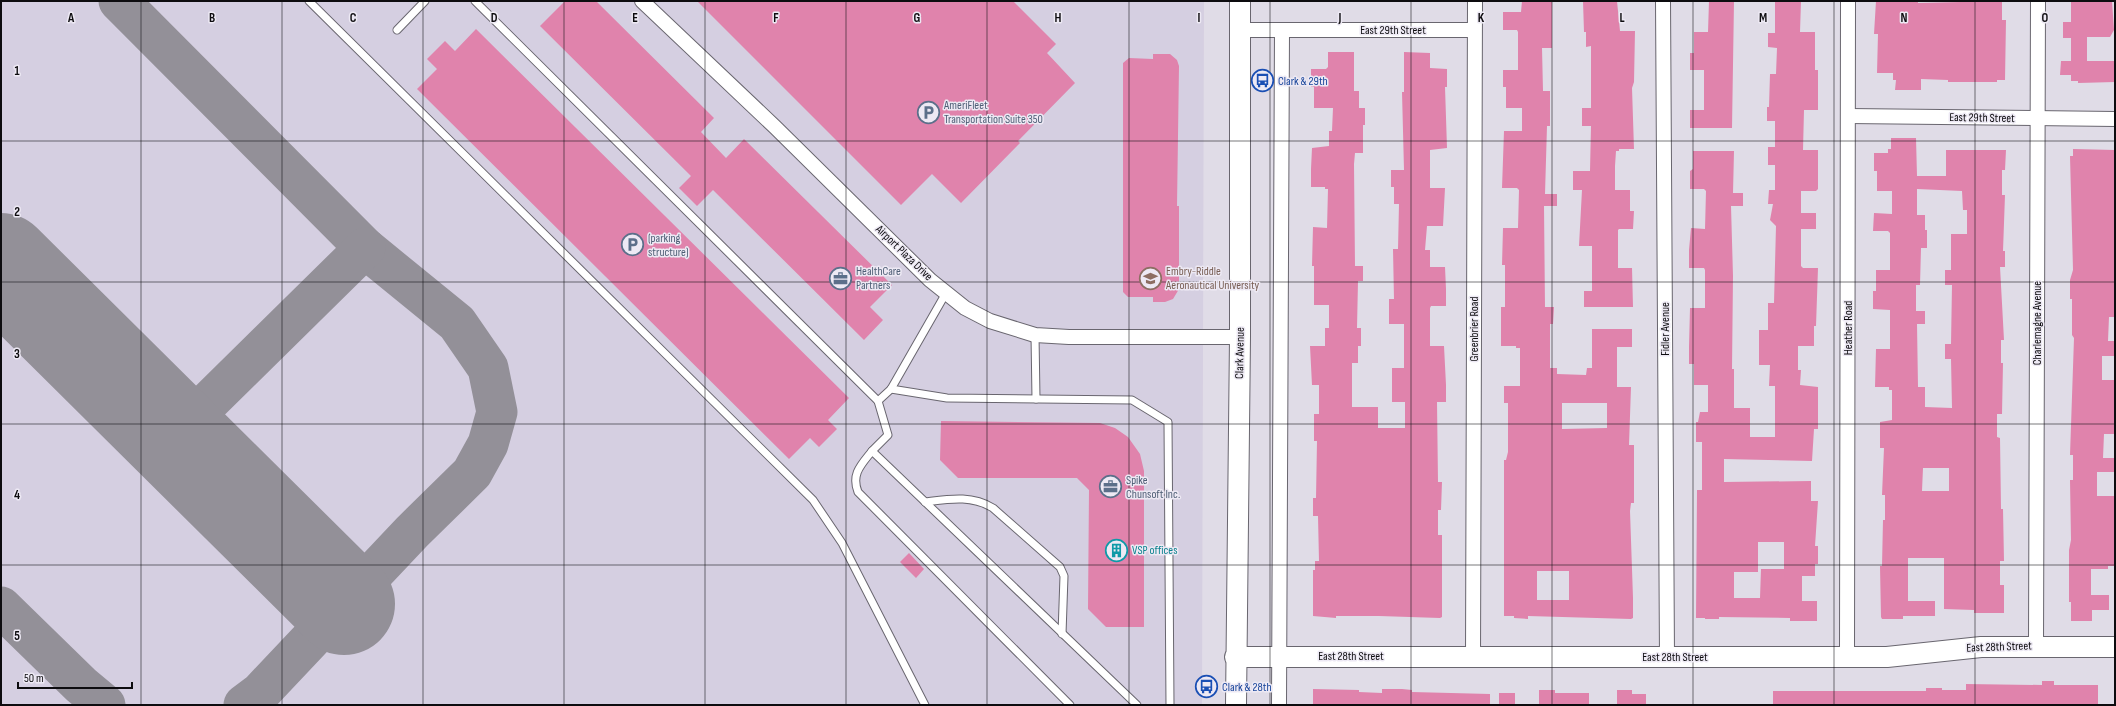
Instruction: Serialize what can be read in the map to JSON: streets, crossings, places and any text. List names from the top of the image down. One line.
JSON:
{"streets":{"street":["East 29th Street","Airport Plaza Drive","Charlemagne Avenue","Heather Road","Greenbrier Road","Fidler Avenue","Clark Avenue","East 28th Street"]},"crossings":[["East 29th Street","Charlemagne Avenue"],["East 29th Street","Heather Road"],["East 29th Street","Greenbrier Road"],["East 29th Street","Clark Avenue"],["Airport Plaza Drive","Clark Avenue"],["Charlemagne Avenue","East 28th Street"],["Heather Road","East 28th Street"],["Greenbrier Road","East 28th Street"],["Fidler Avenue","East 28th Street"],["Clark Avenue","East 28th Street"]],"places":{"bus stop":["Clark & 29th","Clark & 28th"],"parking":["AmeriFleet Transportation Suite 350","(parking structure)"],"office":["HealthCare Partners","Spike Chunsoft Inc."],"school or university":["Embry-Riddle Aeronautical University"],"building":["VSP offices"]},"scale_bar":"50 m","grid":{"columns":["A","B","C","D","E","F","G","H","I","J","K","L","M","N","O"],"rows":["1","2","3","4","5"]}}
